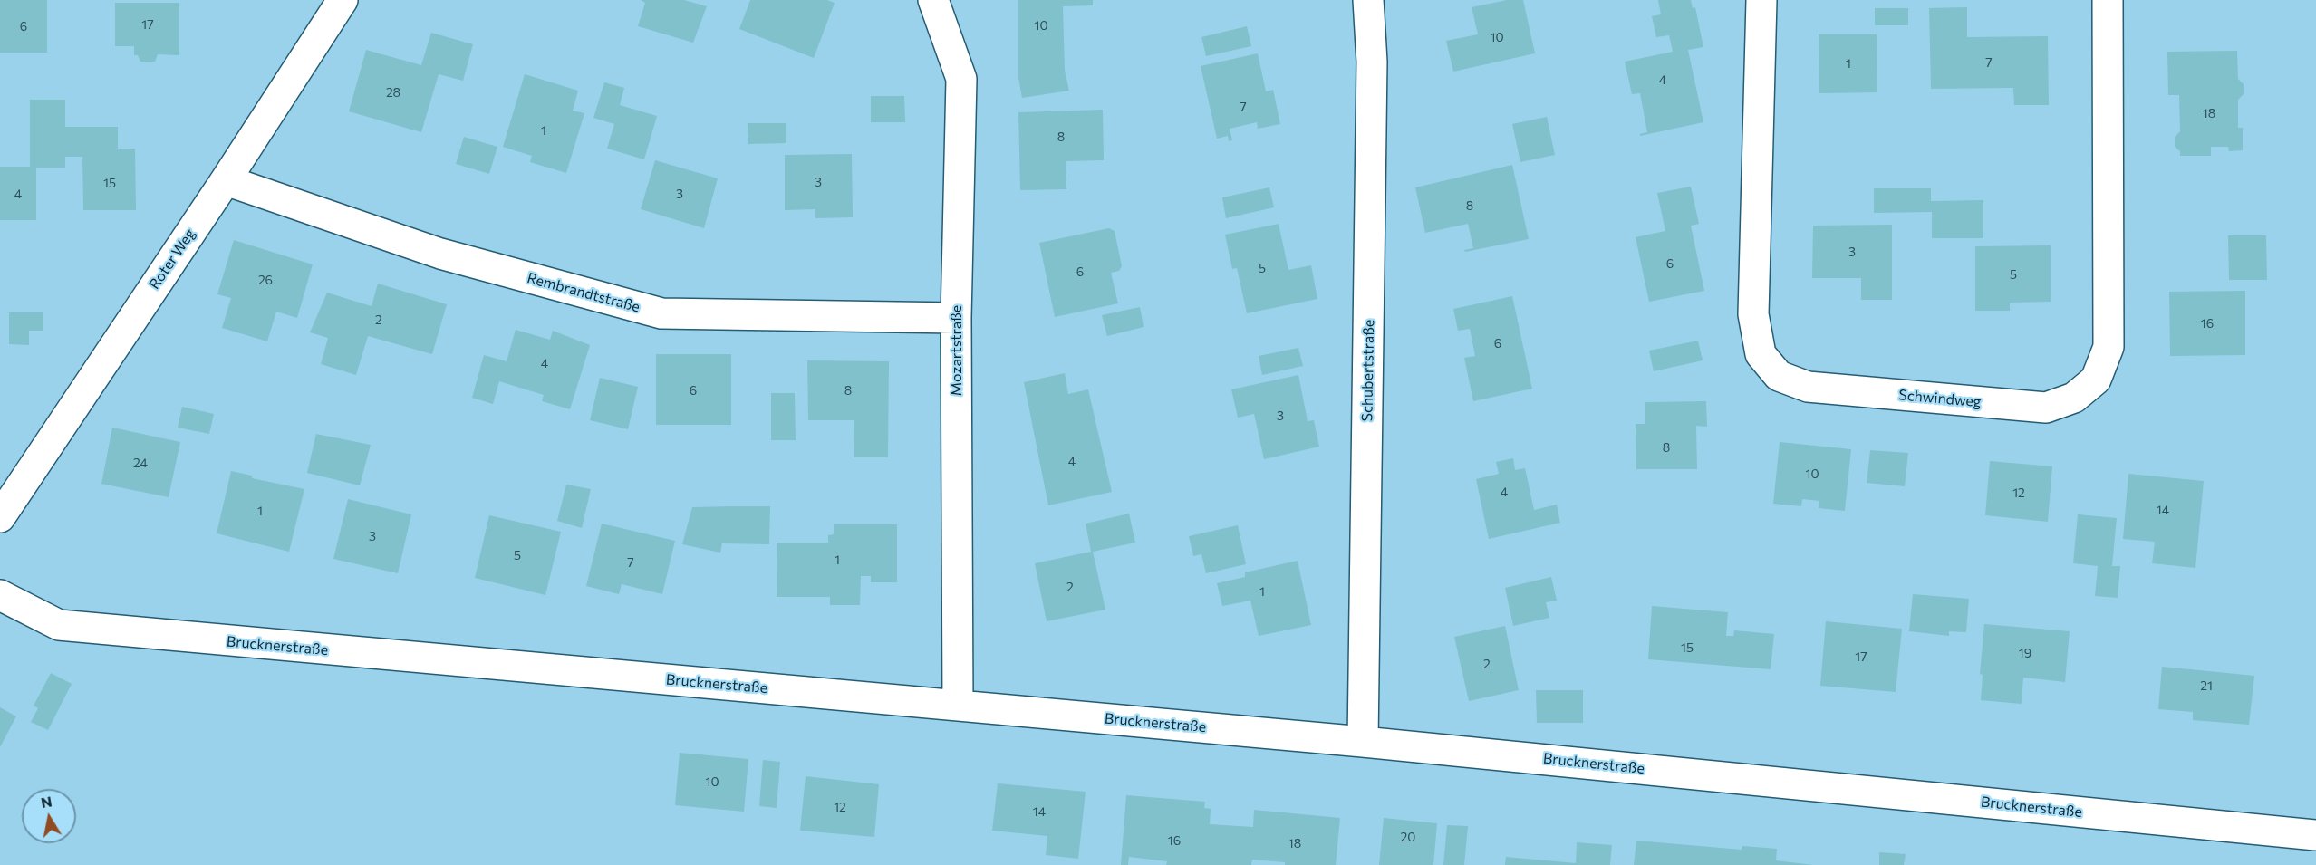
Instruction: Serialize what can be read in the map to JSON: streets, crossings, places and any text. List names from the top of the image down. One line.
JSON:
{"streets":{"street":["Roter Weg","Rembrandtstraße","Mozartstraße","Schubertstraße","Schwindweg","Brucknerstraße"]},"crossings":[["Roter Weg","Rembrandtstraße"],["Rembrandtstraße","Mozartstraße"],["Mozartstraße","Brucknerstraße"],["Schubertstraße","Brucknerstraße"]],"house_numbers":["17","10","6","10","7","1","4","28","7","18","1","8","3","15","4","3","8","3","6","5","6","5","26","2","16","6","4","6","8","3","8","4","24","10","4","12","14","1","3","5","1","7","2","1","15","19","17","2","21","10","12","14","20","16","18"],"north":"top"}
